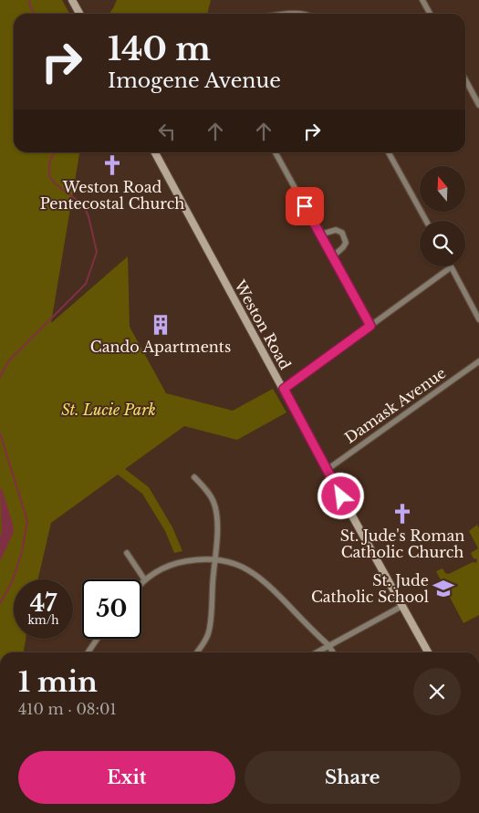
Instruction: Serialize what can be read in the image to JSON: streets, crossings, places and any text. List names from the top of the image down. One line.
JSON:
{"streets":{"main road":["Weston Road"],"street":["Damask Avenue"]},"crossings":[["Weston Road","Damask Avenue"]],"parks":["St. Lucie Park"],"places":{"church":["Weston Road Pentecostal Church","St. Jude's Roman Catholic Church"],"building":["Cando Apartments"],"school or university":["St. Jude Catholic School"]},"north":"top","page":{"turn":["140 m","Imogene Avenue"],"speed":"47 km/h","limit":"50","heading":["1 min","410 m · 08:01"],"buttons":["Exit","Share"]}}
